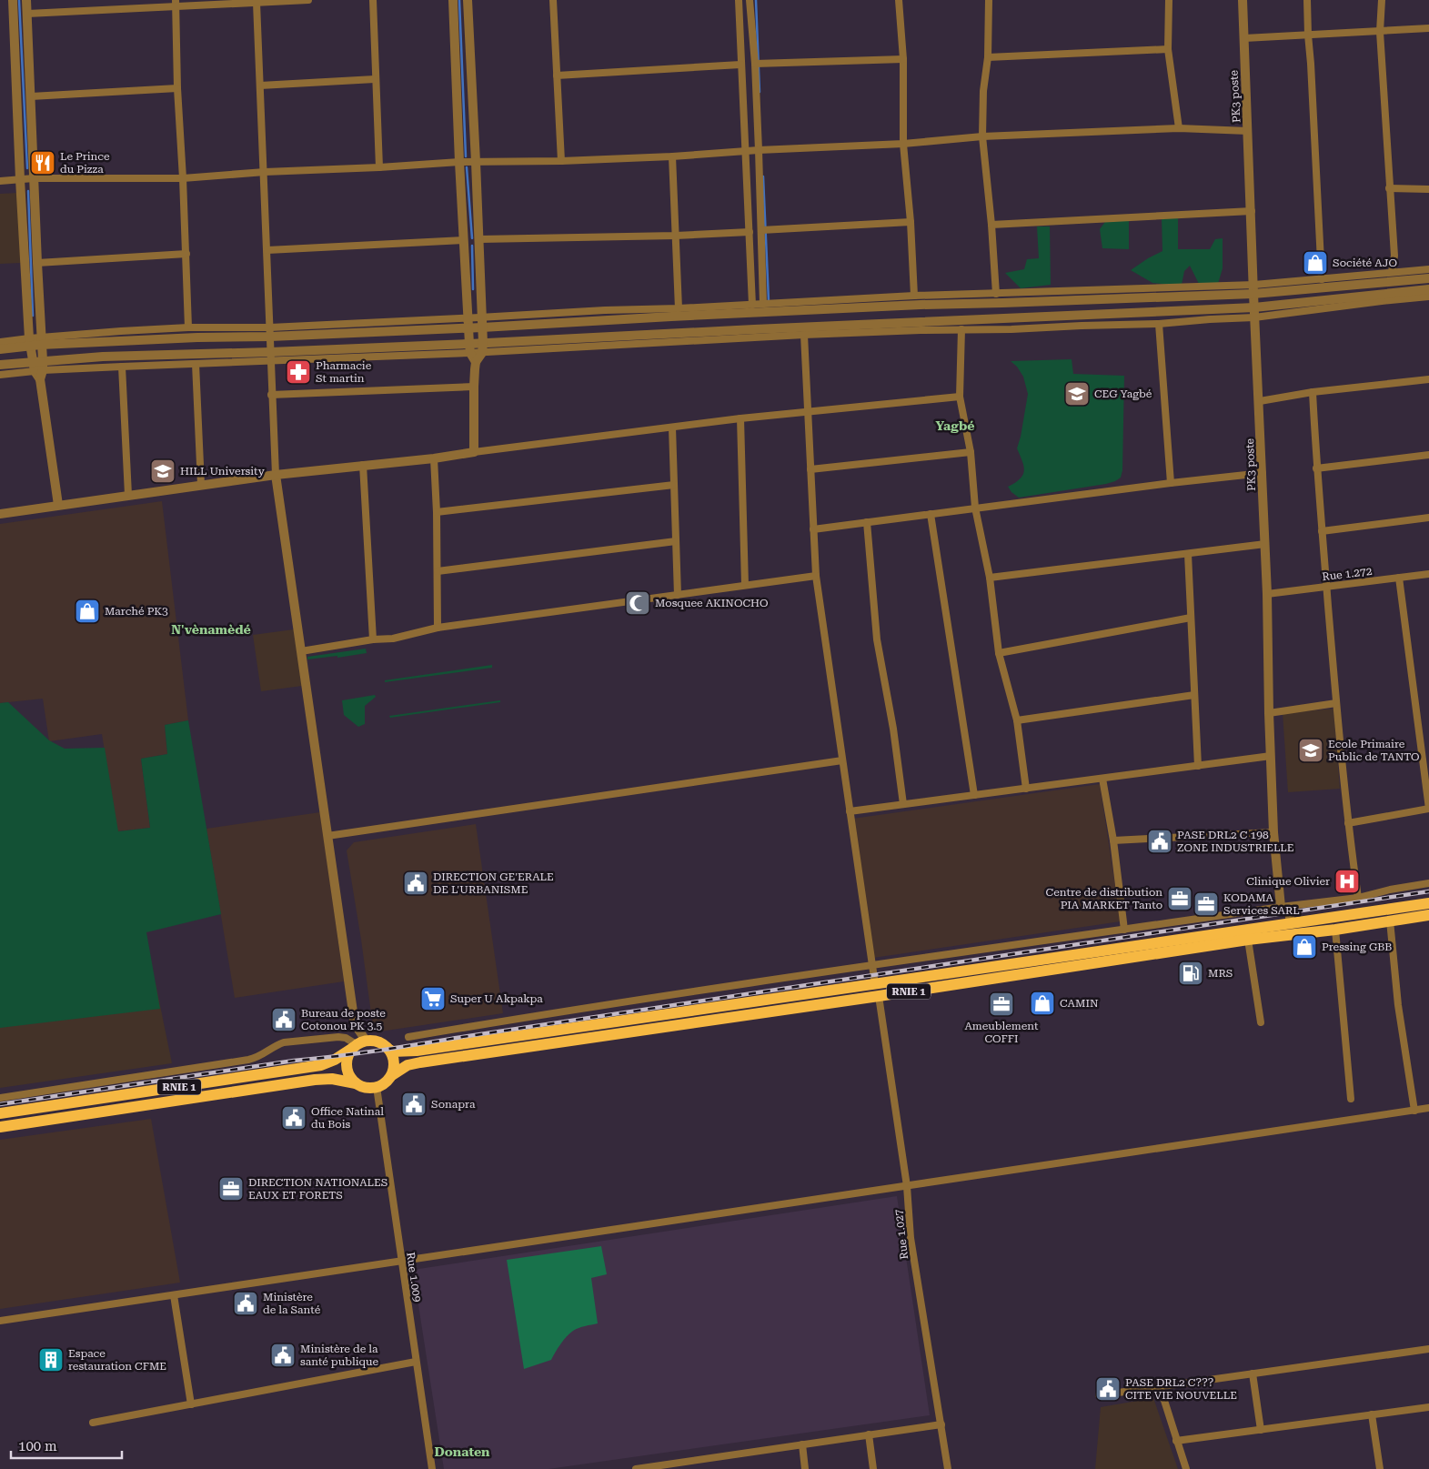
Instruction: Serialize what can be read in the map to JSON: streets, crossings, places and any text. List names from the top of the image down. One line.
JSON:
{"streets":{"highway":["RNIE 1"],"street":["PK3 poste","Rue 1.272","Rue 1.027","Rue 1.009"]},"crossings":[["PK3 poste","Rue 1.272"],["PK3 poste","RNIE 1"],["RNIE 1","Rue 1.027"],["RNIE 1","Rue 1.009"]],"districts":["Yagbé","N'vènamèdé","Donaten"],"places":{"restaurant":["Le Prince du Pizza"],"shop":["Société AJO","Marché PK3","Pressing GBB","CAMIN"],"pharmacy":["Pharmacie St martin"],"school or university":["CEG Yagbé","HILL University","Ecole Primaire Public de TANTO"],"mosque":["Mosquee AKINOCHO"],"public building":["PASE DRL2 C 198 ZONE INDUSTRIELLE","DIRECTION GE'ERALE DE L'URBANISME","Bureau de poste Cotonou PK 3.5","Sonapra","Office Natinal du Bois","Ministère de la Santé","Ministère de la santé publique","PASE DRL2 C??? CITE VIE NOUVELLE"],"hospital":["Clinique Olivier"],"office":["Centre de distribution PIA MARKET Tanto","KODAMA Services SARL","Ameublement COFFI","DIRECTION NATIONALES EAUX ET FORETS"],"fuel station":["MRS"],"supermarket":["Super U Akpakpa"],"building":["Espace restauration CFME"]},"scale_bar":"100 m"}
